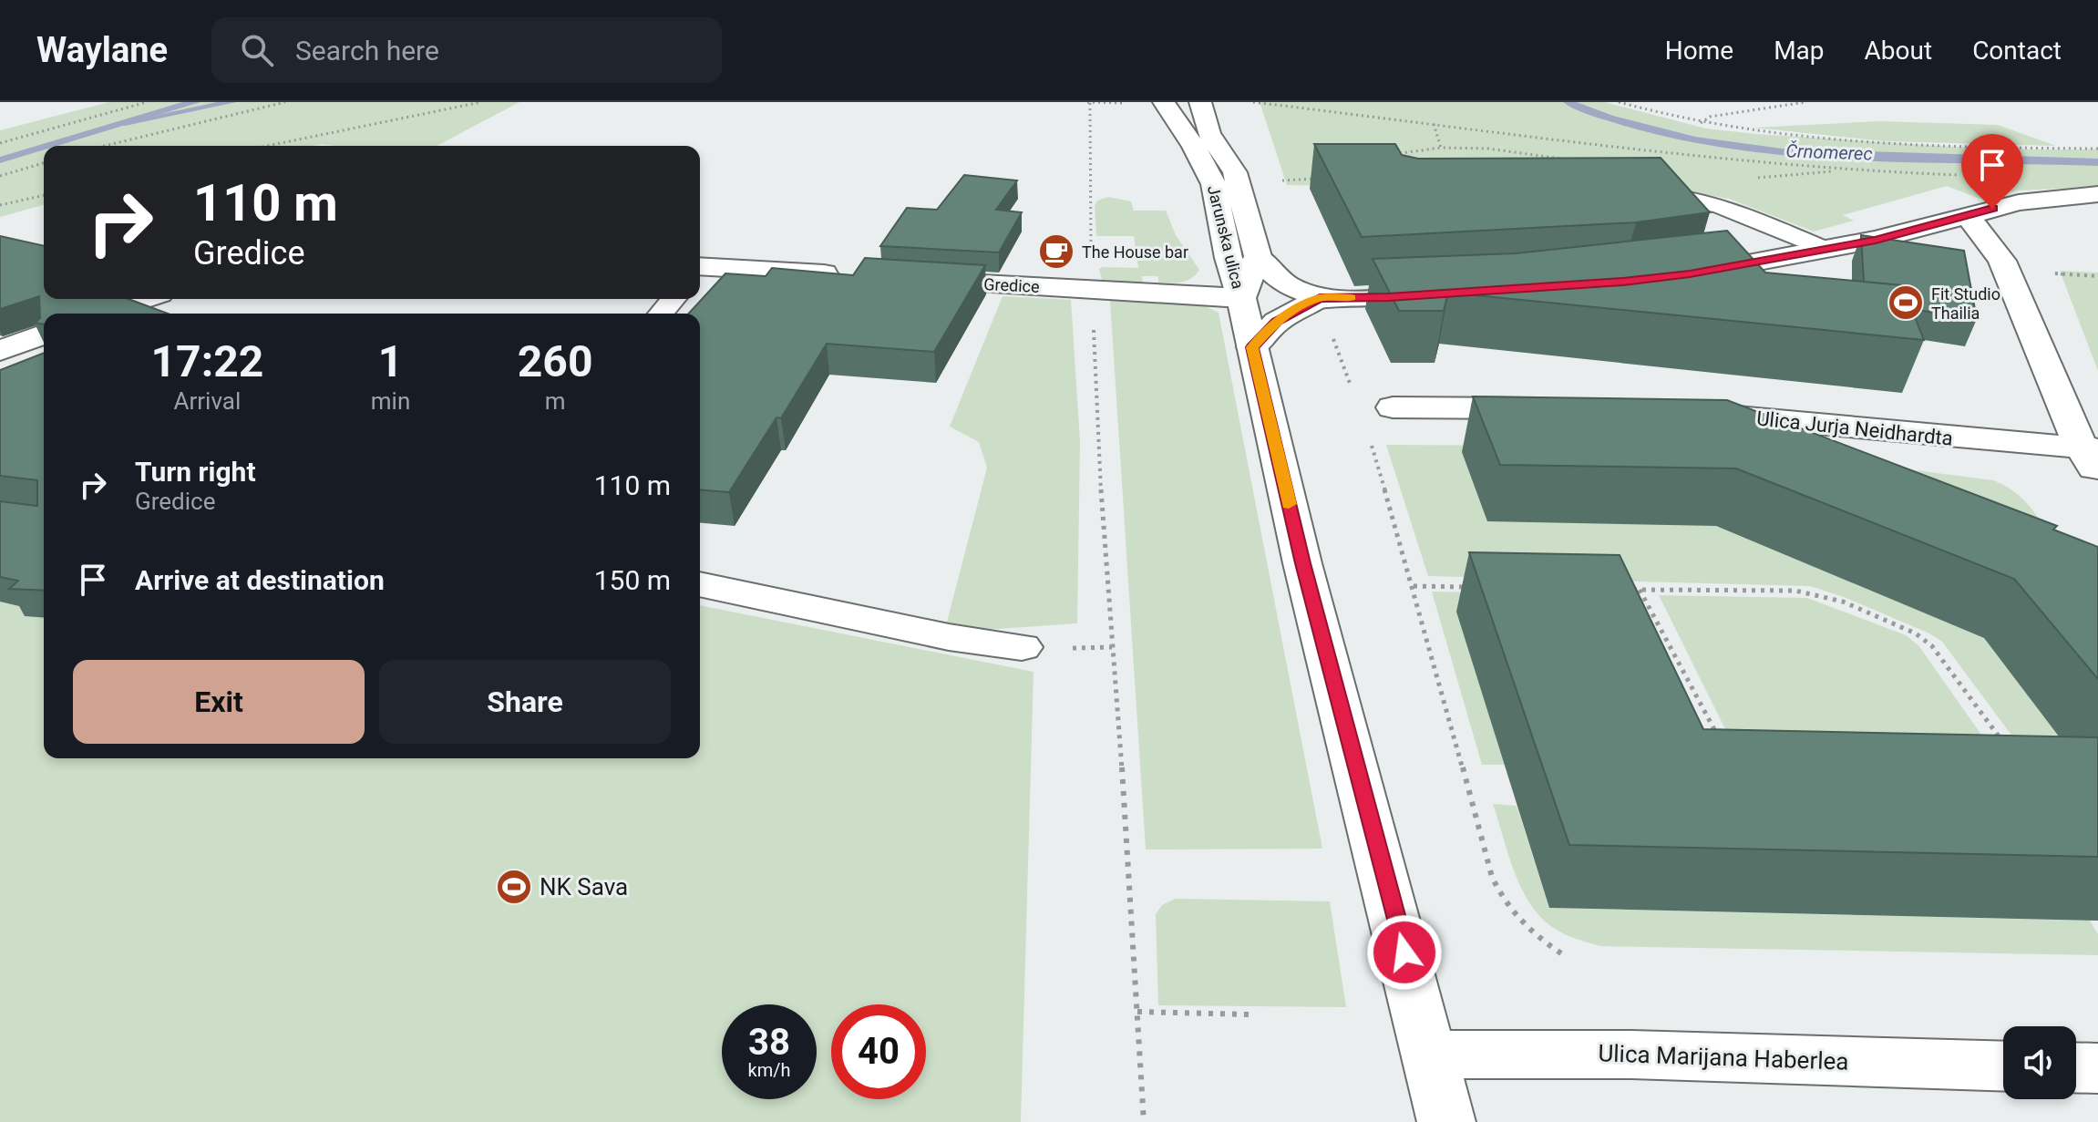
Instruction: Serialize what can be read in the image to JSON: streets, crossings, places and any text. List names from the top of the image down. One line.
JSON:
{"streets":{"street":["Jarunska ulica","Gredice","Ulica Jurja Neidhardta","Ulica Marijana Haberlea"]},"crossings":[["Jarunska ulica","Gredice"],["Jarunska ulica","Ulica Marijana Haberlea"]],"water":["Črnomerec"],"places":{"cafe":["The House bar"],"sports":["Fit Studio Thailia","NK Sava"]},"page":{"header":"Waylane","search":"Search here","nav":["Home","Map","About","Contact"],"turn":["110 m","Gredice"],"eta":["17:22","Arrival","1","min","260","m"],"list":[{"name":"Turn right","note":"Gredice","value":"110 m"},{"name":"Arrive at destination","value":"150 m"}],"buttons":["Exit","Share"],"speed":"38 km/h","limit":"40"}}
